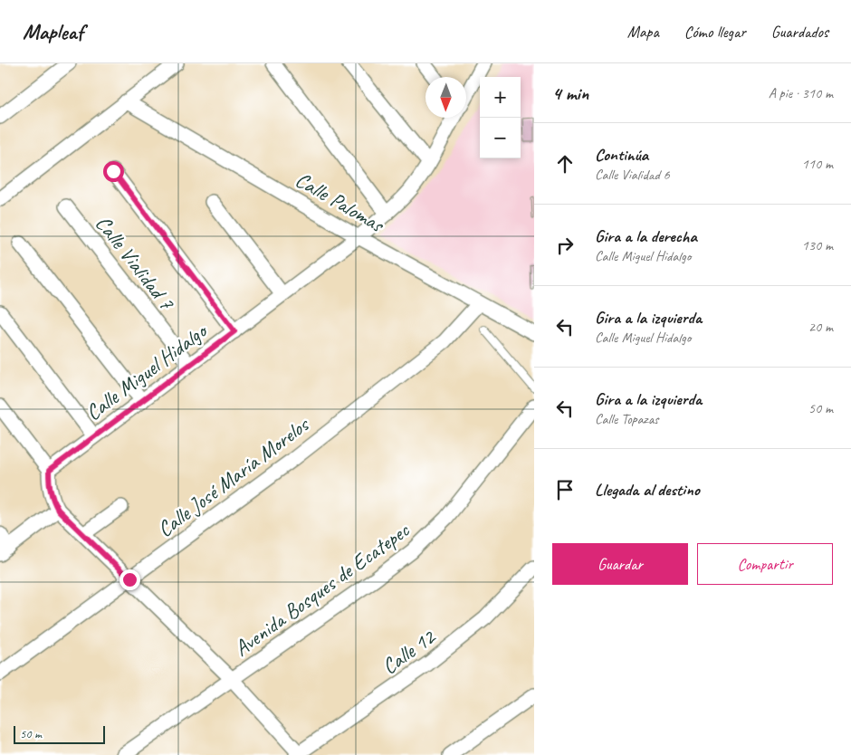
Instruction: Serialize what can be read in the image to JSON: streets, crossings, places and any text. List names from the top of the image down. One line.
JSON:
{"streets":{"street":["Calle Palomas","Calle Vialidad 7","Calle Miguel Hidalgo","Calle José María Morelos","Avenida Bosques de Ecatepec","Calle 12"]},"crossings":[["Calle Palomas","Calle Miguel Hidalgo"],["Calle Palomas","Calle José María Morelos"],["Calle Vialidad 7","Calle Miguel Hidalgo"]],"scale_bar":"50 m","north":"bottom","page":{"header":"Mapleaf","nav":["Mapa","Cómo llegar","Guardados"],"heading":["4 min","A pie · 310 m"],"map_buttons":["+","−"],"list":[["Continúa","Calle Vialidad 6","110 m"],["Gira a la derecha","Calle Miguel Hidalgo","130 m"],["Gira a la izquierda","Calle Miguel Hidalgo","20 m"],["Gira a la izquierda","Calle Topazas","50 m"],"Llegada al destino"],"buttons":["Guardar","Compartir"],"scale":"50 m"}}
